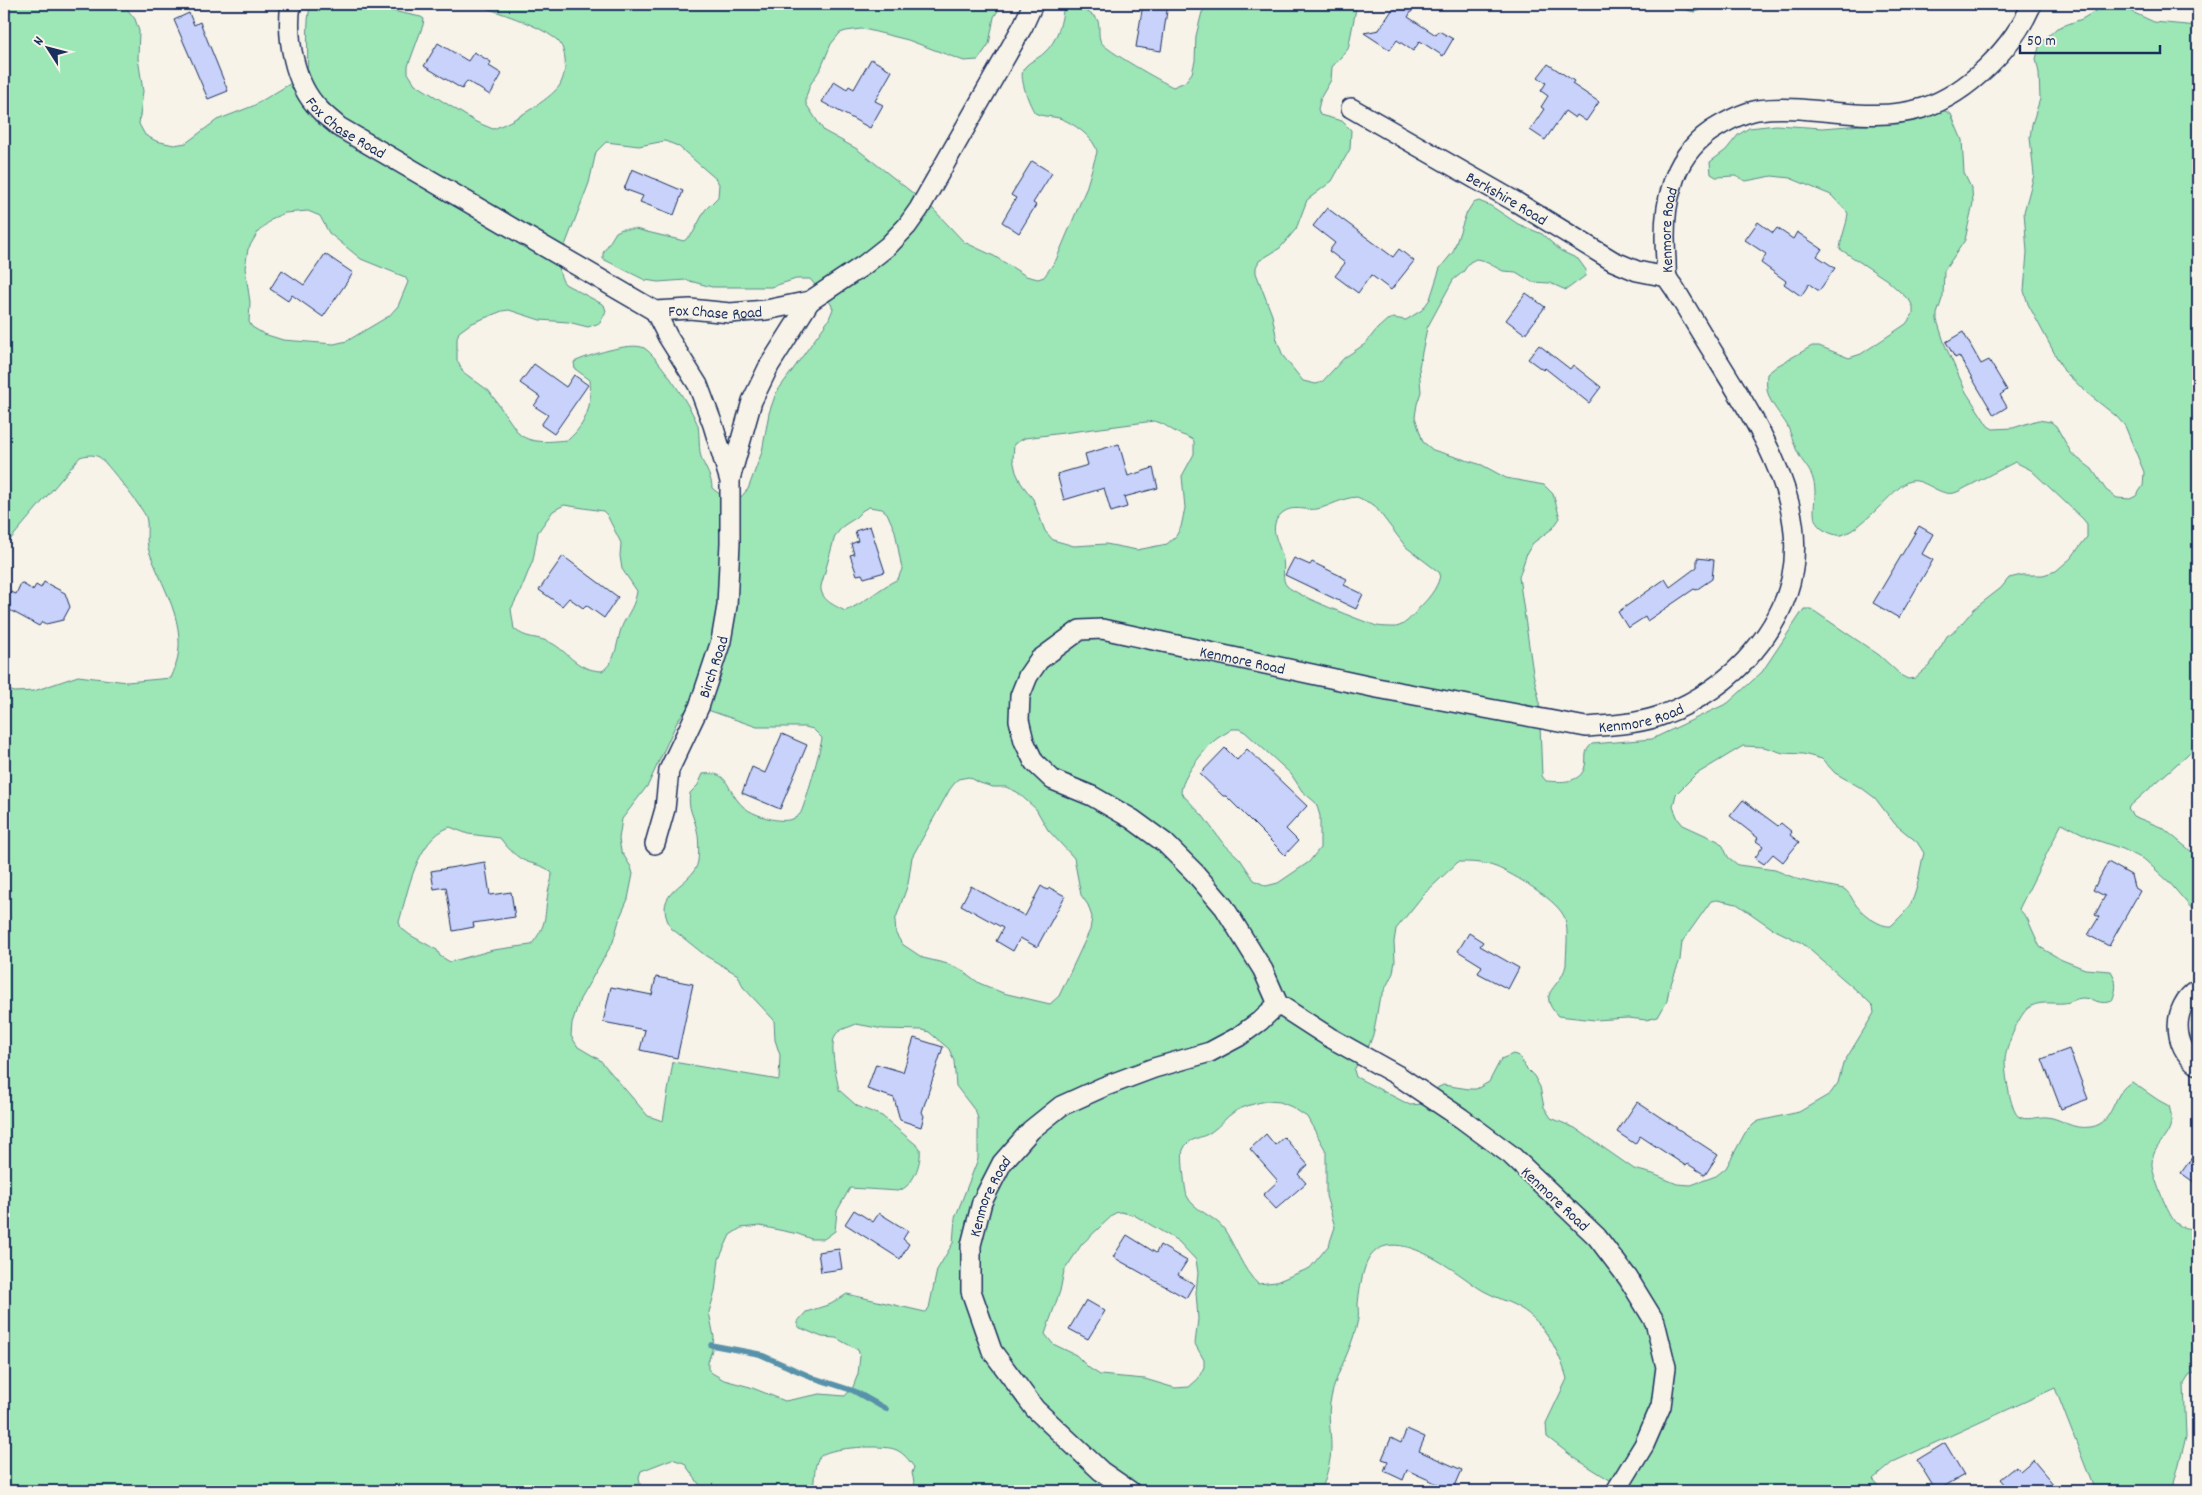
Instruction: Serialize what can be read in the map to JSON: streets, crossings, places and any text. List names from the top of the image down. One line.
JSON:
{"streets":{"street":["Fox Chase Road","Berkshire Road","Kenmore Road","Birch Road"]},"crossings":[["Fox Chase Road","Birch Road"],["Berkshire Road","Kenmore Road"]],"scale_bar":"50 m","north":"top left"}
